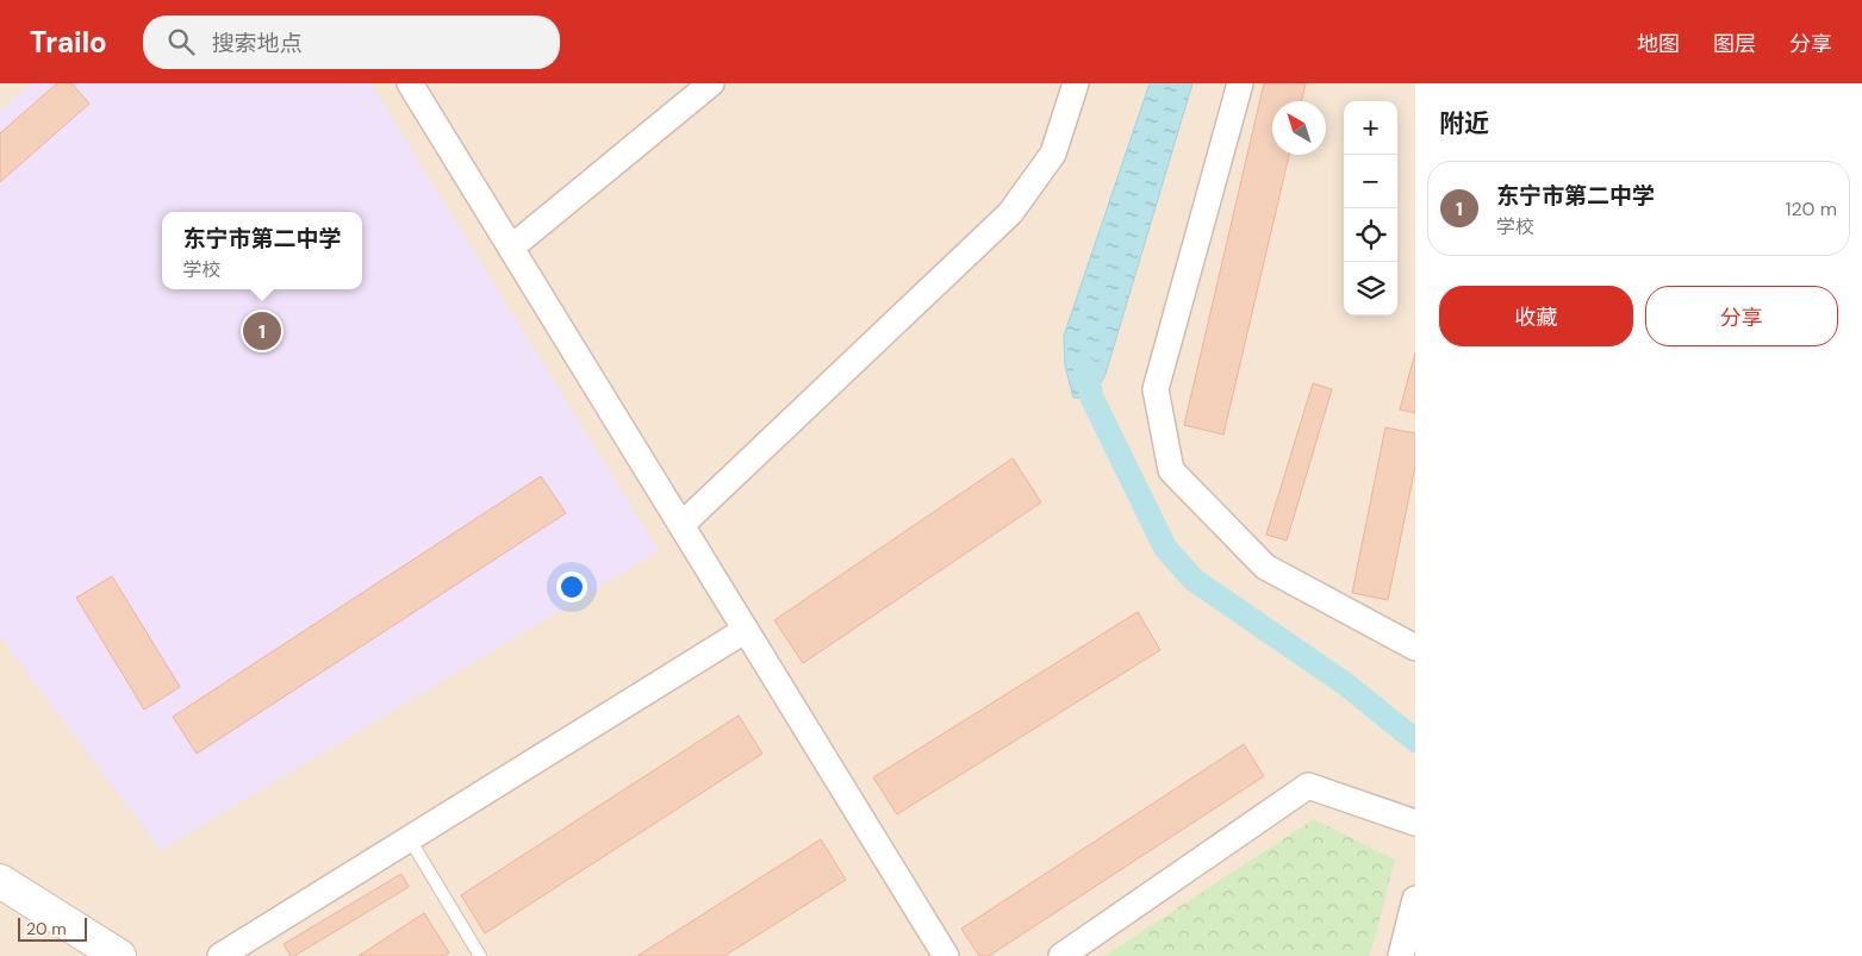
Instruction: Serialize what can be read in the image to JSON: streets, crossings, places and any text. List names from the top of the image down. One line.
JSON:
{"scale_bar":"20 m","north":"top left","page":{"header":"Trailo","search":"搜索地点","nav":["地图","图层","分享"],"heading":"附近","map_buttons":["+","−"],"list":[{"mark":"1","name":"东宁市第二中学","note":"学校","value":"120 m"}],"popup":["东宁市第二中学","学校"],"buttons":["收藏","分享"],"pins":"1","scale":"20 m"}}
